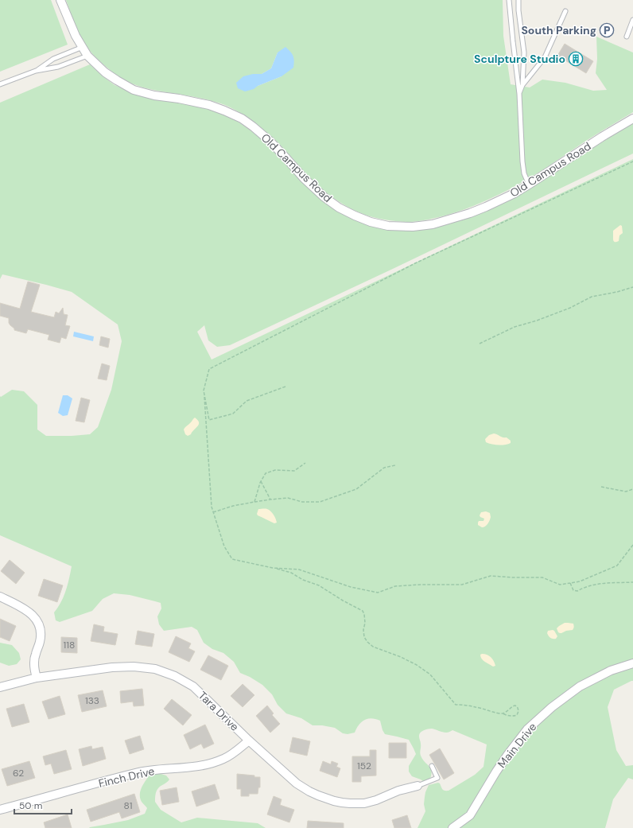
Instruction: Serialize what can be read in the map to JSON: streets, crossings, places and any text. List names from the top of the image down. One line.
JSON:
{"streets":{"street":["Old Campus Road","Tara Drive","Main Drive","Finch Drive"]},"crossings":[["Tara Drive","Finch Drive"]],"places":{"parking":["South Parking"],"building":["Sculpture Studio"]},"house_numbers":["118","133","152","62","81"],"scale_bar":"50 m"}
